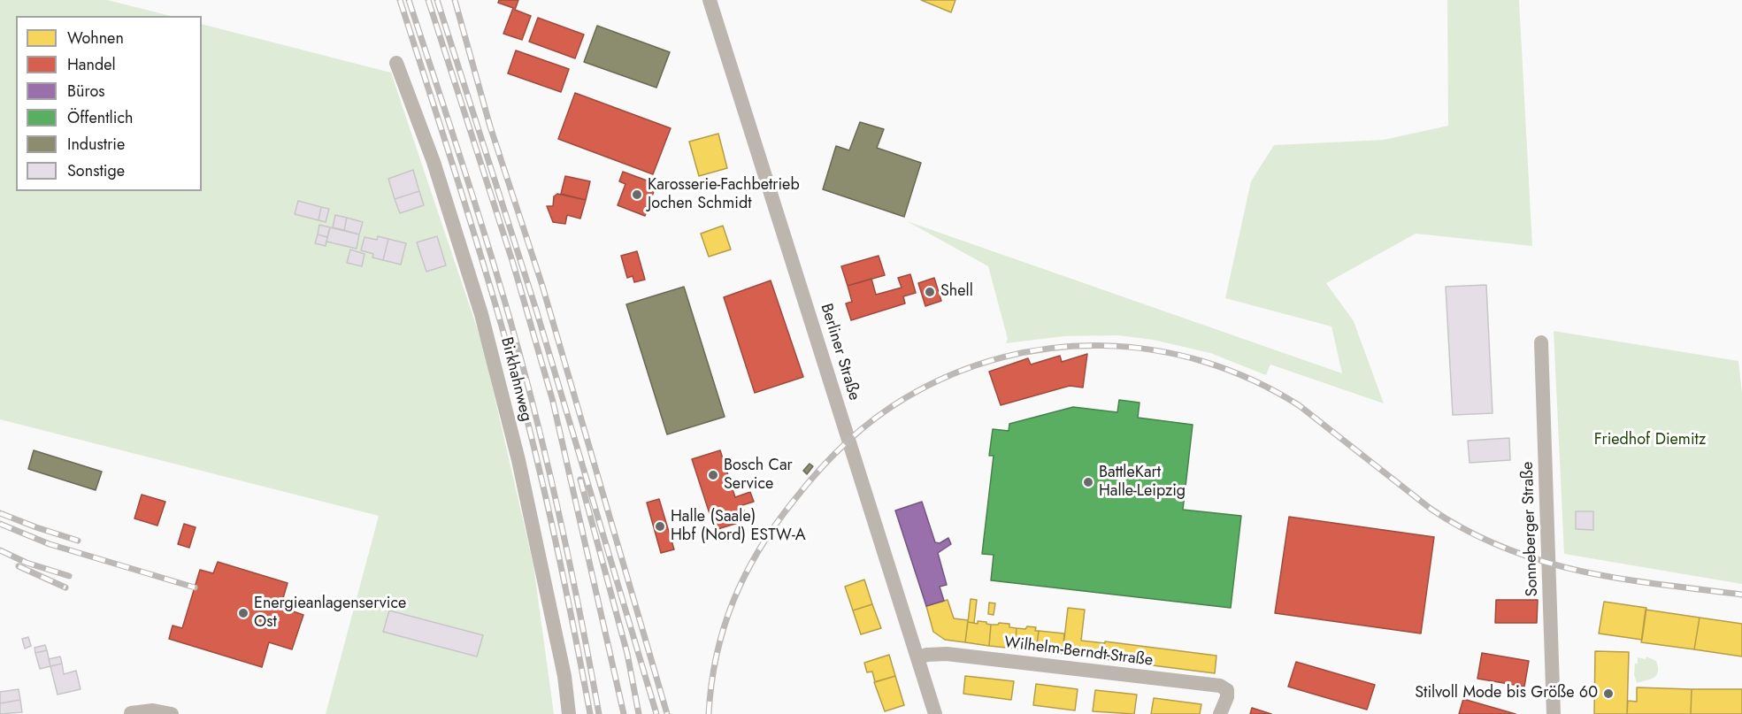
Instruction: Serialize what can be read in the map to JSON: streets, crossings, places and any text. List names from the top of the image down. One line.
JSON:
{"streets":{"street":["Berliner Straße","Birkhahnweg","Sonneberger Straße","Wilhelm-Berndt-Straße"]},"crossings":[["Berliner Straße","Wilhelm-Berndt-Straße"]],"parks":["Friedhof Diemitz"],"places":["Karosserie-Fachbetrieb Jochen Schmidt","Shell","Bosch Car Service","BattleKart Halle-Leipzig","Halle (Saale) Hbf (Nord) ESTW-A","Energieanlagenservice Ost","Stilvoll Mode bis Größe 60"],"legend":["Wohnen","Handel","Büros","Öffentlich","Industrie","Sonstige"]}
